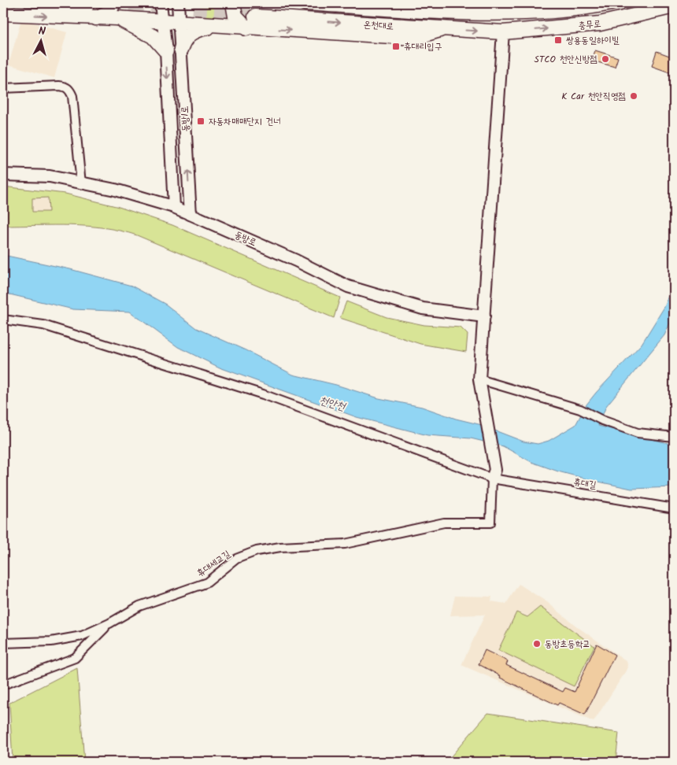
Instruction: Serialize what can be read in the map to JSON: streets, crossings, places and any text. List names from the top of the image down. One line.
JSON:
{"streets":{"highway":["충무로","온천대로"],"street":["동방1로","동방로","휴대길","휴대세교길"]},"crossings":[["충무로","온천대로"],["동방1로","동방로"],["휴대길","휴대세교길"]],"water":["천안천"],"places":{"transit":["쌍용동일하이빌","휴대리입구","자동차매매단지 건너"],"other":["STCO 천안신방점","K Car 천안직영점","동방초등학교"]},"north":"top"}
